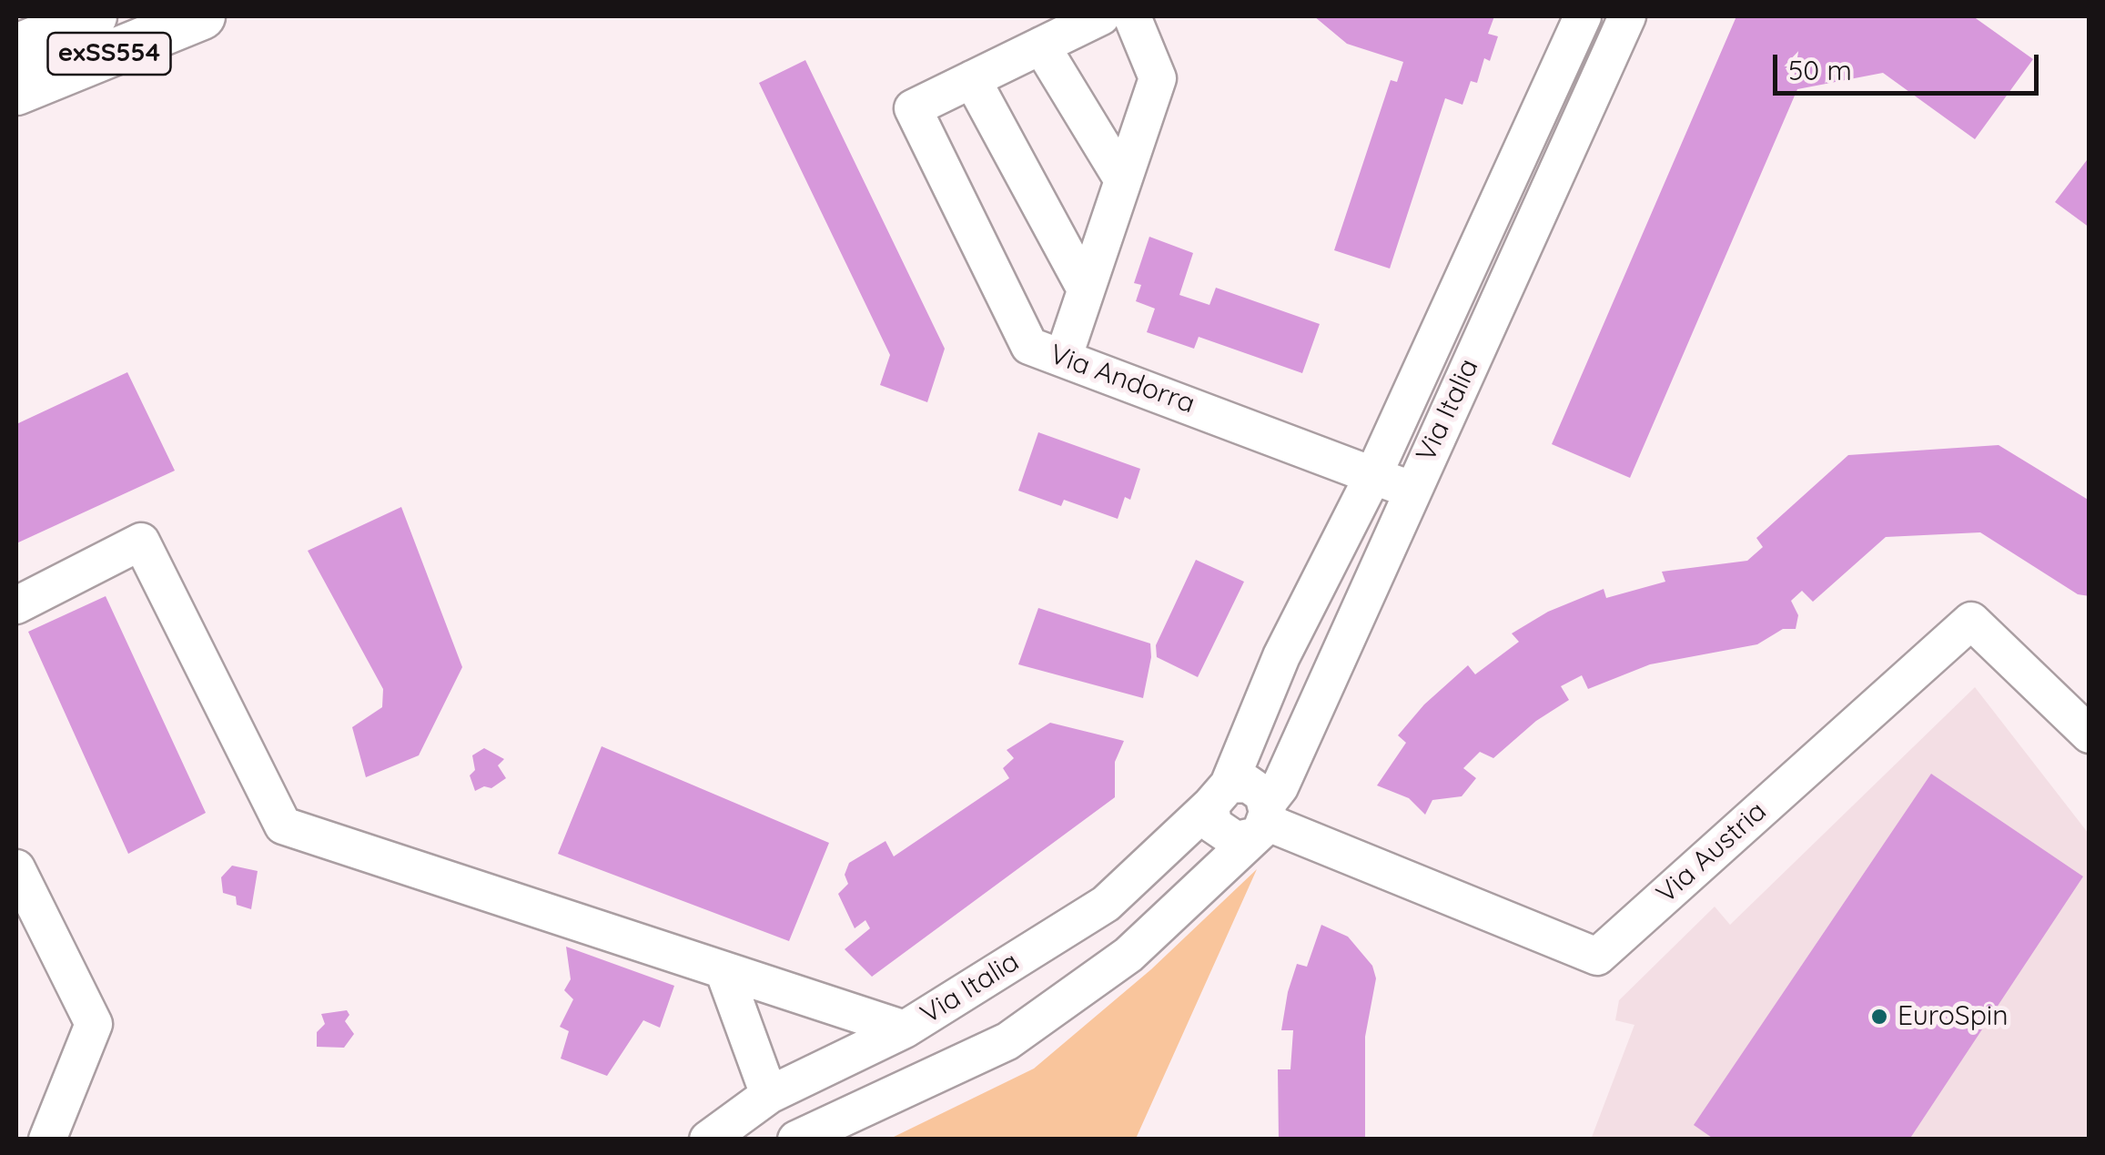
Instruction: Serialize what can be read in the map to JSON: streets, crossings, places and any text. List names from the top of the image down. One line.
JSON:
{"streets":{"main road":["exSS554"],"street":["Via Andorra","Via Italia","Via Austria"]},"crossings":[["Via Andorra","Via Italia"],["Via Italia","Via Austria"]],"places":["EuroSpin"],"scale_bar":"50 m"}
